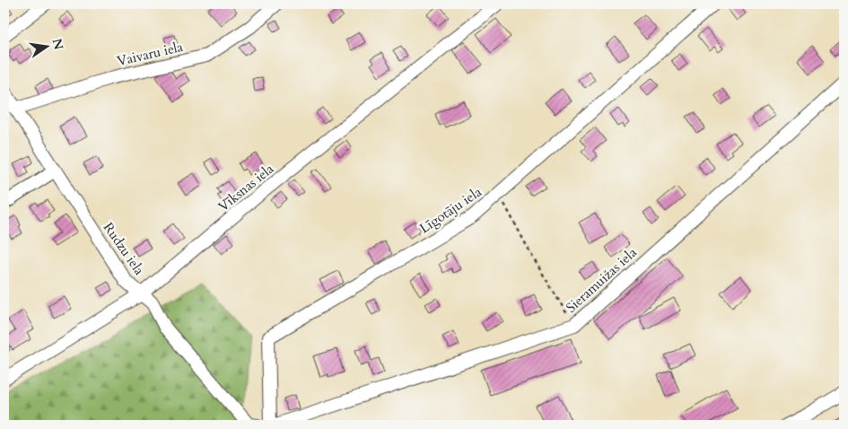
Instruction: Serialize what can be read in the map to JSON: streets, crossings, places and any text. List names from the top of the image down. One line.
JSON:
{"streets":{"street":["Vaivaru iela","Vīksnas iela","Līgotāju iela","Rudzu iela","Sieramuižas iela"]},"crossings":[["Vaivaru iela","Rudzu iela"],["Vīksnas iela","Rudzu iela"]],"north":"right"}
